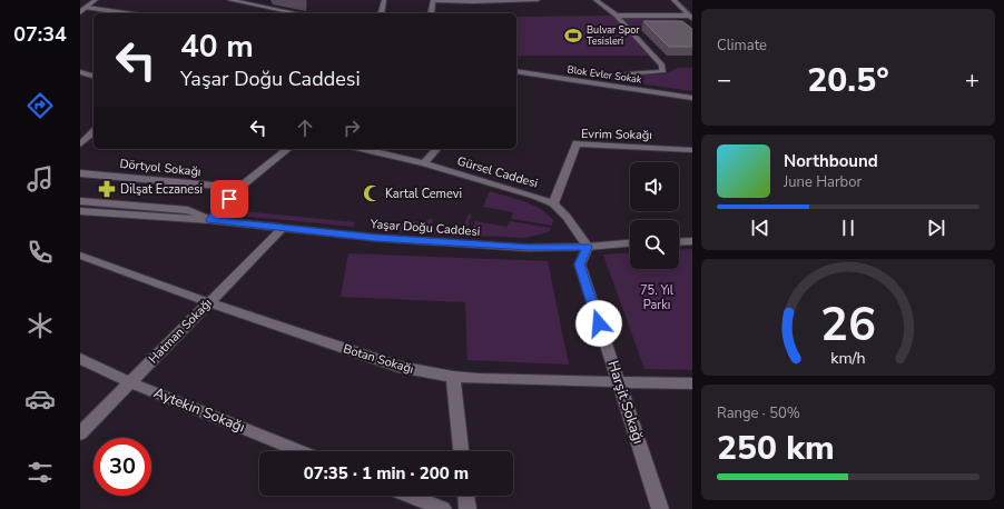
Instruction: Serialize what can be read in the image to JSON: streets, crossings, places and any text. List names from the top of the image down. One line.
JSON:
{"streets":{"street":["Blok Evler Sokak","Evrim Sokağı","Dörtyol Sokağı","Gürsel Caddesi","Yaşar Doğu Caddesi","Hatman Sokağı","Botan Sokağı","Harşit Sokağı","Aytekin Sokağı"]},"crossings":[["Evrim Sokağı","Gürsel Caddesi"],["Gürsel Caddesi","Yaşar Doğu Caddesi"],["Gürsel Caddesi","Harşit Sokağı"],["Yaşar Doğu Caddesi","Hatman Sokağı"],["Yaşar Doğu Caddesi","Harşit Sokağı"],["Hatman Sokağı","Botan Sokağı"],["Hatman Sokağı","Aytekin Sokağı"],["Botan Sokağı","Harşit Sokağı"]],"parks":["75. Yıl Parkı"],"places":{"sports":["Bulvar Spor Tesisleri"],"pharmacy":["Dilşat Eczanesi"],"mosque":["Kartal Cemevi"]},"page":{"tabs":"07:34","tile":["Climate",["Range · 50%","250 km"]],"turn":["40 m","Yaşar Doğu Caddesi"],"heat":["−","20.5°","+"],"song":["Northbound","June Harbor"],"limit":"30","trip":"07:35 · 1 min · 200 m","gauge":["26","km/h"]}}
